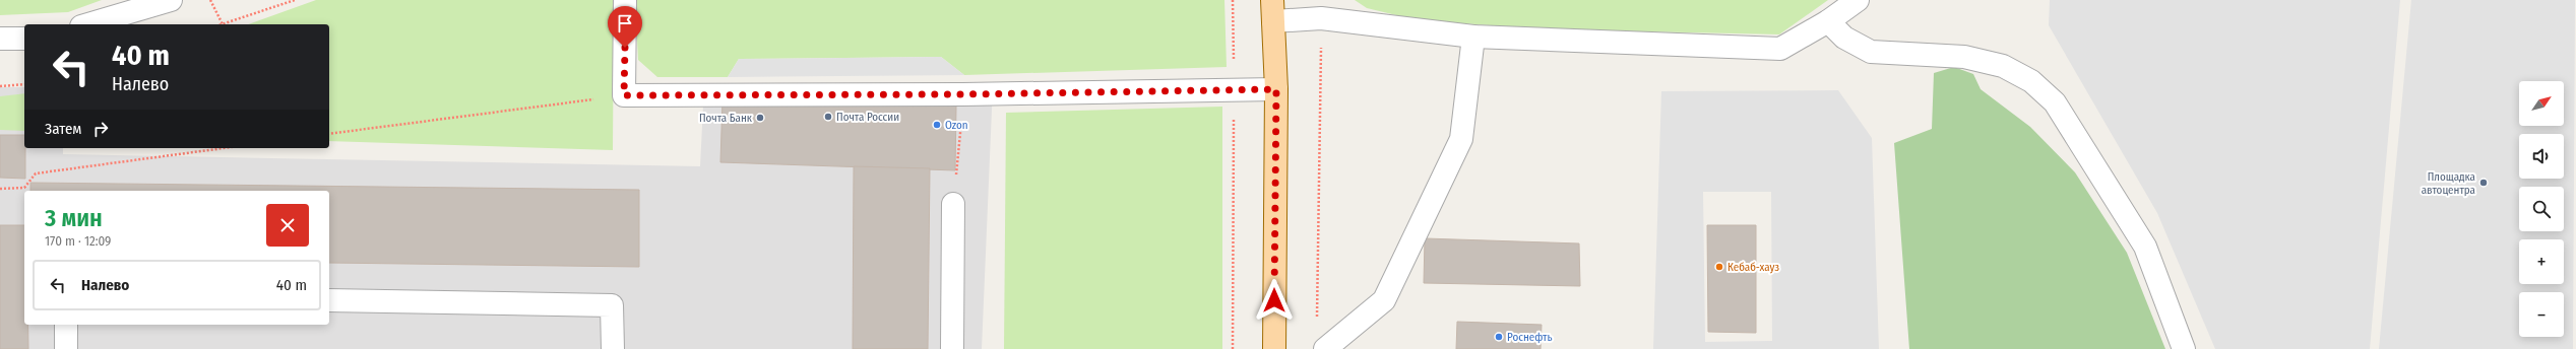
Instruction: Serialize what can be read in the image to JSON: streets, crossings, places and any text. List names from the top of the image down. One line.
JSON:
{"places":["Почта России","Почта Банк","Ozon","Площадка автоцентра","Кебаб-хауз","Роснефть"],"north":"top right","page":{"turn":["40 m","Налево"],"map_buttons":["+","−"],"then":"Затем","heading":["3 мин","170 m · 12:09"],"list":[{"name":"Налево","value":"40 m"}]}}
